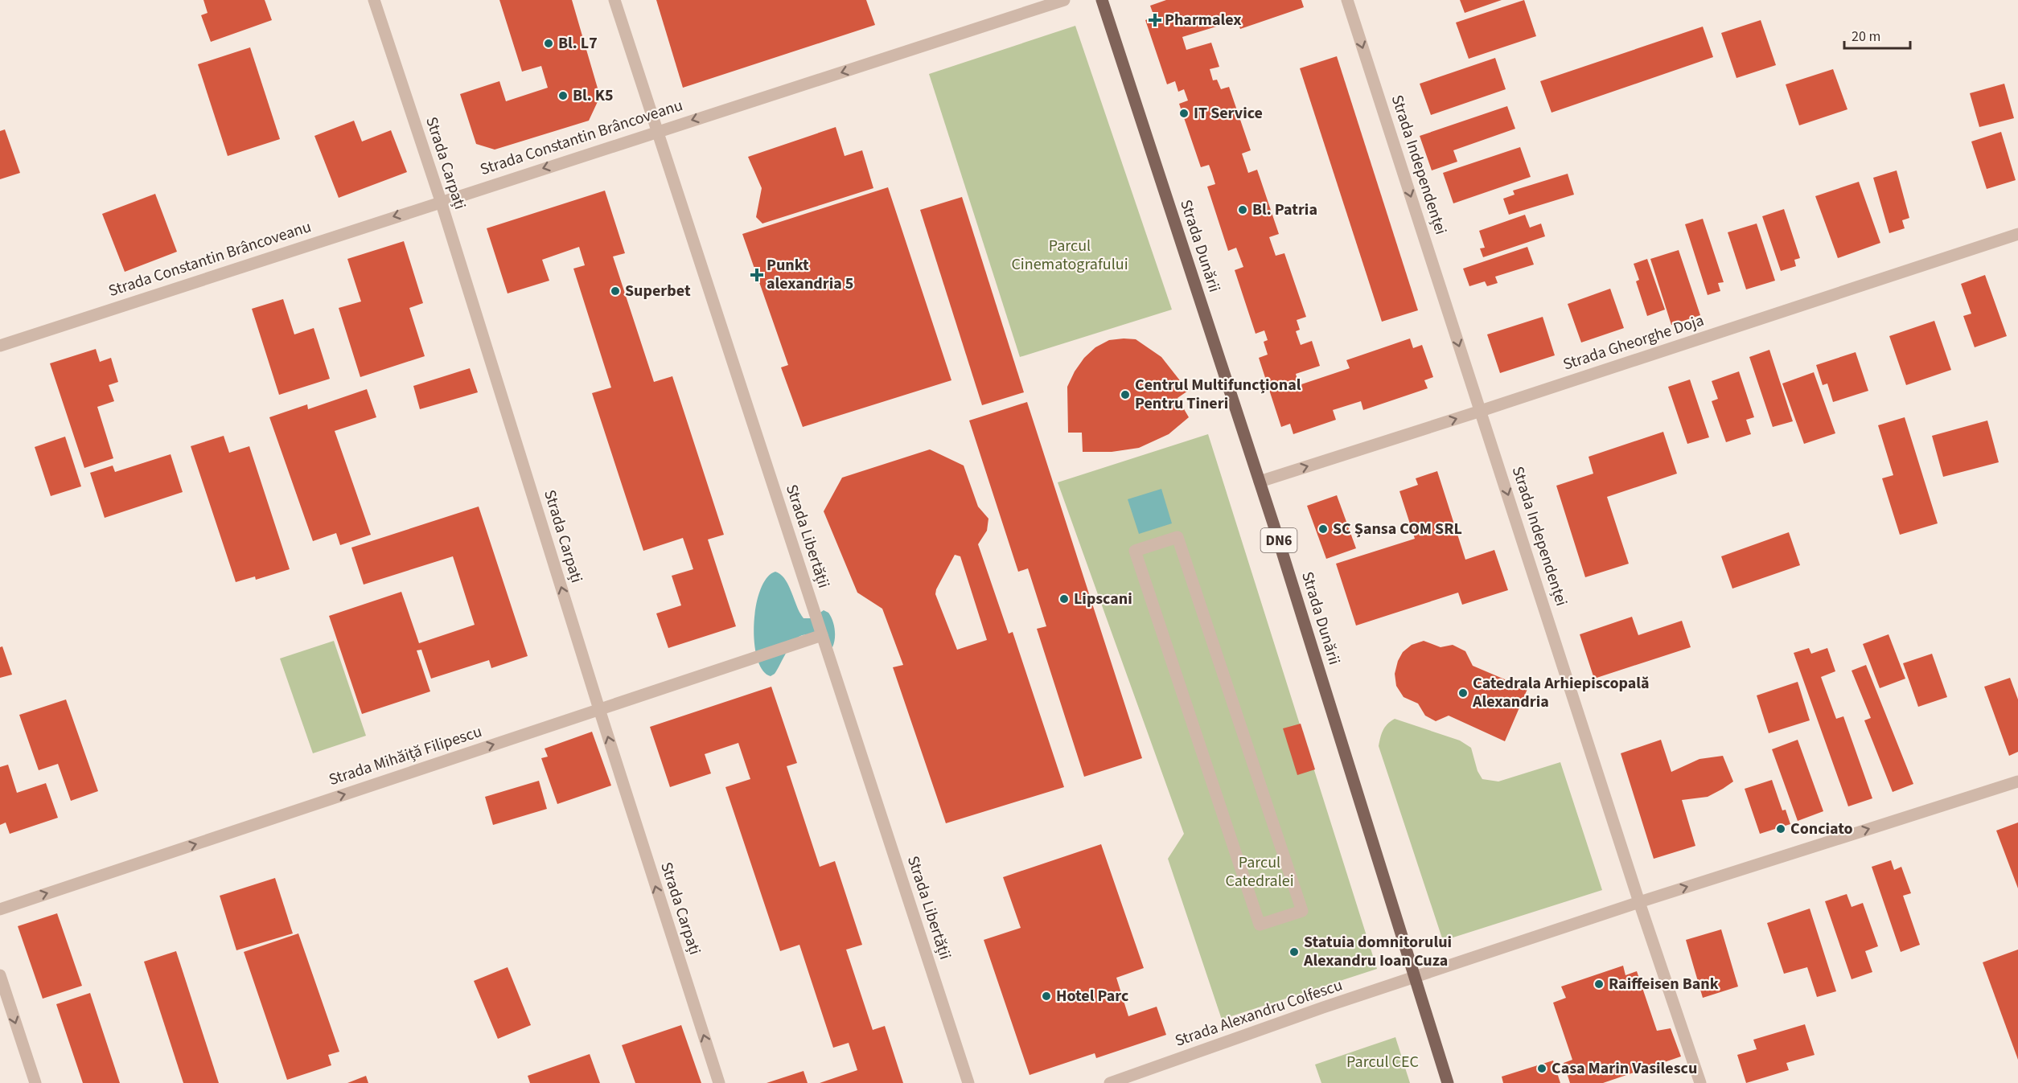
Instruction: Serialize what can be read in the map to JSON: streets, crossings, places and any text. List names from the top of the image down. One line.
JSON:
{"streets":{"main road":["Strada Dunării","DN6"],"street":["Strada Constantin Brâncoveanu","Strada Carpați","Strada Independenței","Strada Gheorghe Doja","Strada Libertății","Strada Mihăiță Filipescu","Strada Alexandru Colfescu"]},"crossings":[["Strada Constantin Brâncoveanu","Strada Carpați"],["Strada Constantin Brâncoveanu","Strada Libertății"],["Strada Carpați","Strada Mihăiță Filipescu"],["Strada Independenței","Strada Gheorghe Doja"],["Strada Independenței","Strada Alexandru Colfescu"],["Strada Dunării","Strada Gheorghe Doja"],["Strada Dunării","Strada Alexandru Colfescu"],["Strada Libertății","Strada Mihăiță Filipescu"]],"one_way":["Strada Constantin Brâncoveanu","Strada Carpați","Strada Independenței","Strada Mihăiță Filipescu","Strada Alexandru Colfescu"],"parks":["Parcul Cinematografului","Parcul Catedralei","Parcul CEC"],"places":{"health":["Pharmalex","Punkt alexandria 5"],"other":["Bl. L7","Bl. K5","IT Service","Bl. Patria","Superbet","Centrul Multifuncțional Pentru Tineri","SC Șansa COM SRL","Lipscani","Catedrala Arhiepiscopală Alexandria","Conciato","Statuia domnitorului Alexandru Ioan Cuza","Raiffeisen Bank","Hotel Parc","Casa Marin Vasilescu"]},"scale_bar":"20 m"}
